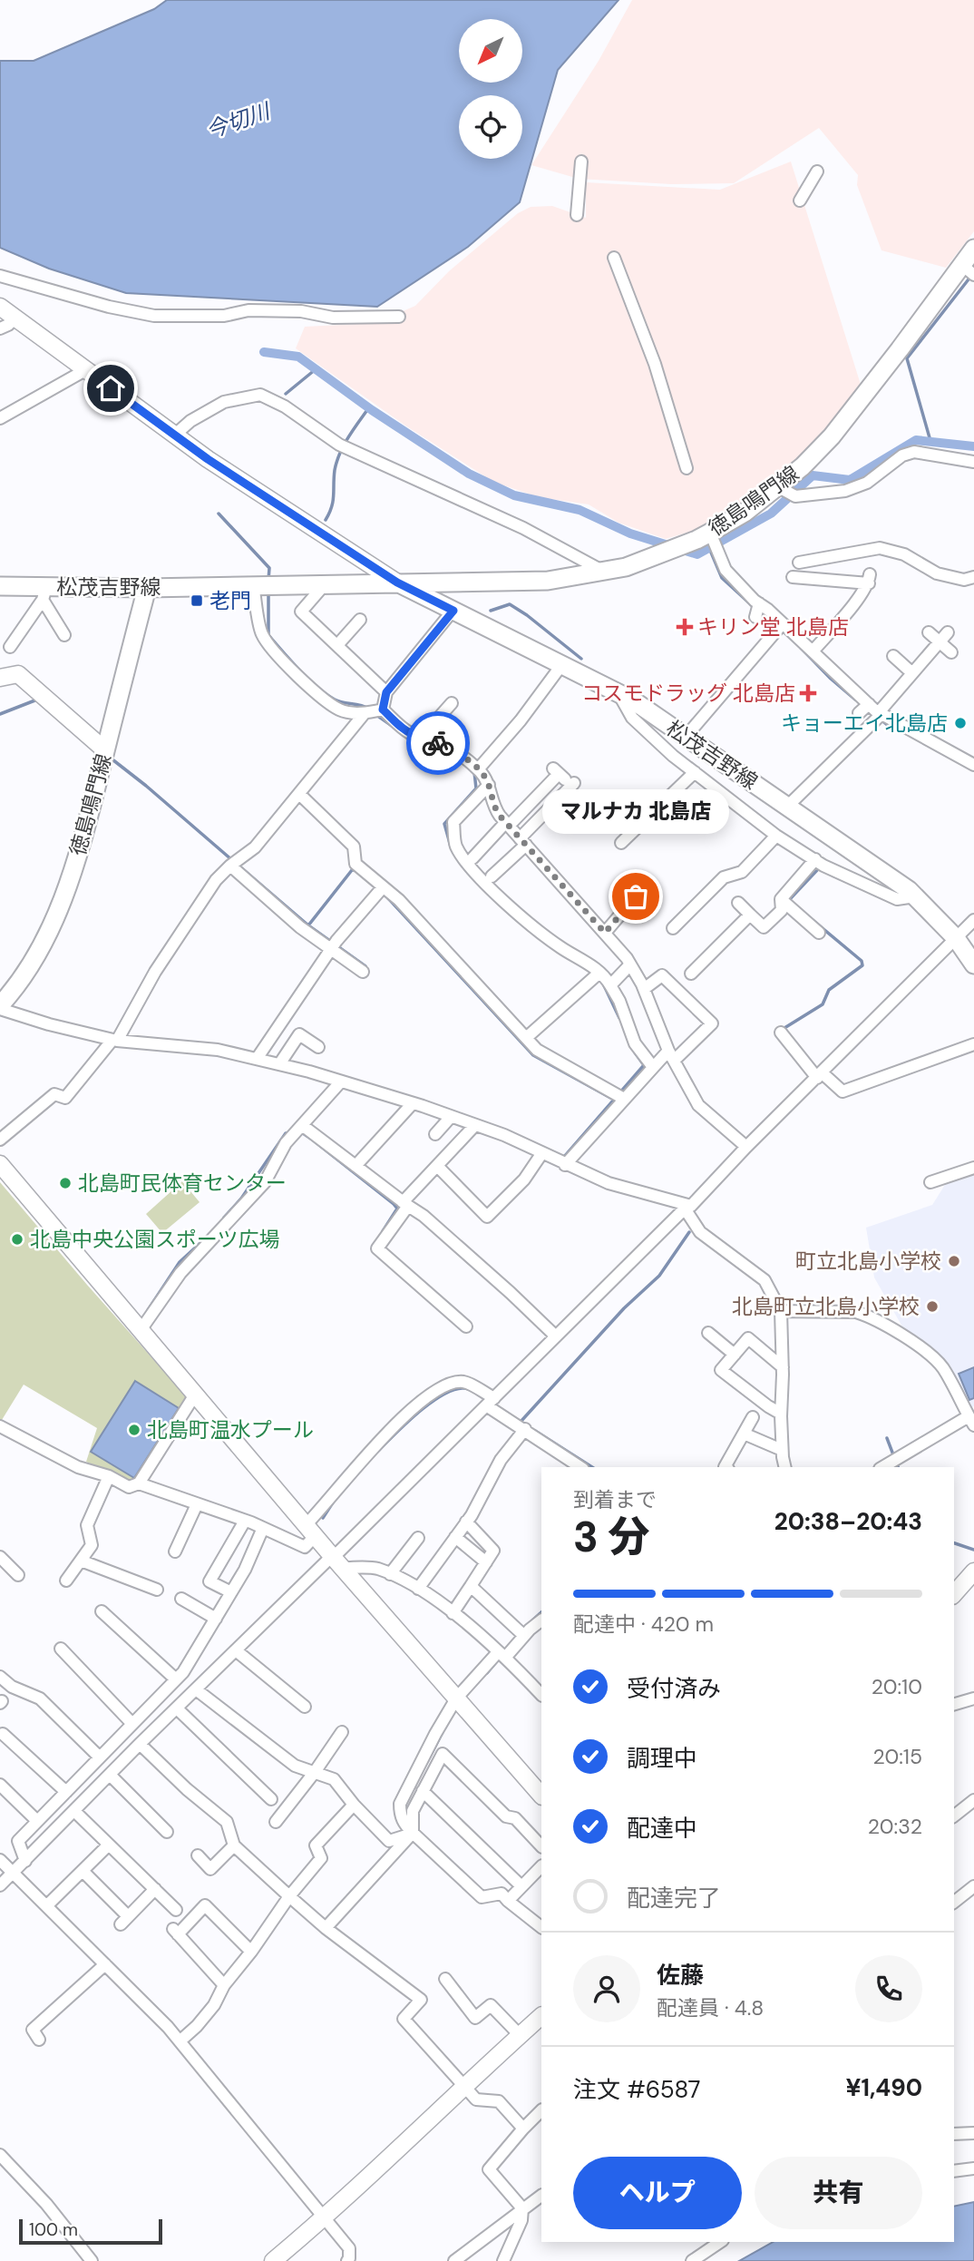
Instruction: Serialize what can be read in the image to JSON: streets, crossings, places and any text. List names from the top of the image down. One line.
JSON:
{"streets":{"main road":["徳島鳴門線","松茂吉野線"]},"crossings":[["徳島鳴門線","松茂吉野線"]],"water":["今切川"],"places":{"transit":["老門"],"health":["キリン堂 北島店","コスモドラッグ 北島店"],"other":["キョーエイ北島店","マルナカ 北島店","北島町民体育センター","北島中央公園スポーツ広場","町立北島小学校","北島町立北島小学校","北島町温水プール"]},"scale_bar":"100 m","north":"bottom left","page":{"bubble":"マルナカ 北島店","heading":["3 分","到着まで","20:38–20:43"],"panel":["佐藤","配達員 · 4.8","注文 #6587","¥1,490"],"bar":"配達中 · 420 m","list":[["受付済み","20:10"],["調理中","20:15"],["配達中","20:32"],"配達完了"],"buttons":["ヘルプ","共有"],"scale":"100 m"}}
